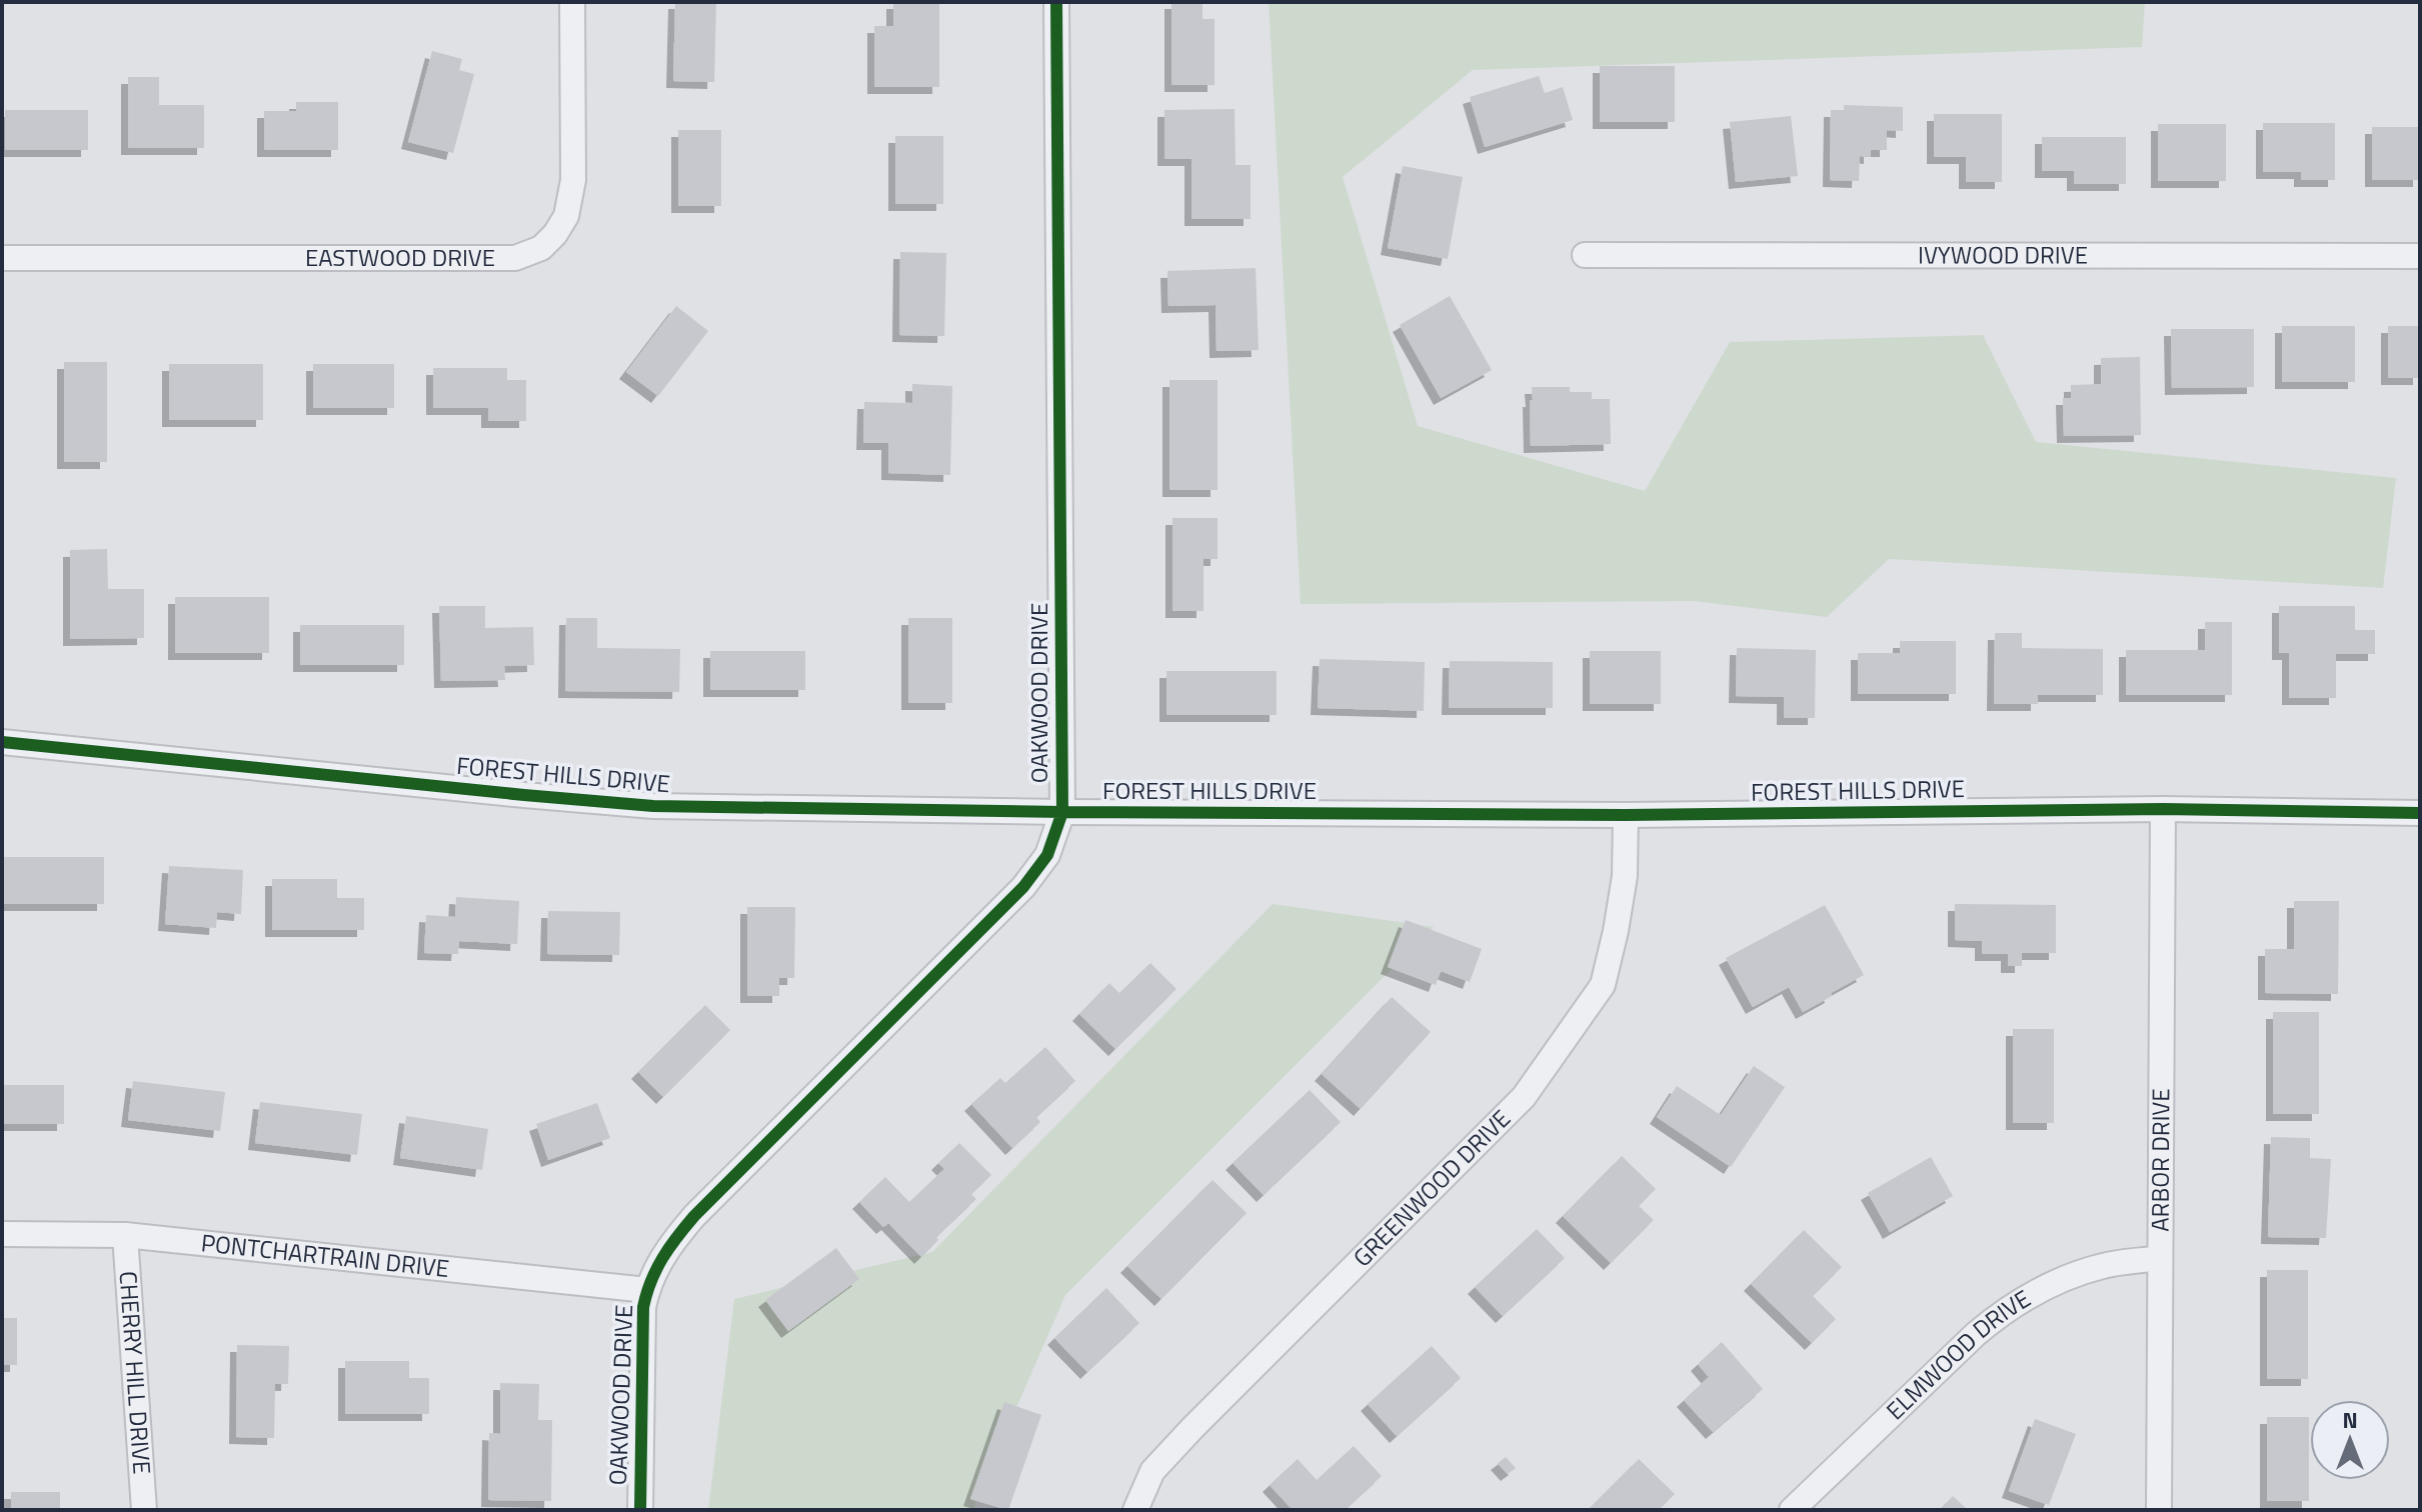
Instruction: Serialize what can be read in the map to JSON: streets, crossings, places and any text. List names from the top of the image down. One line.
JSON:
{"streets":{"street":["IVYWOOD DRIVE","EASTWOOD DRIVE","OAKWOOD DRIVE","FOREST HILLS DRIVE","ARBOR DRIVE","GREENWOOD DRIVE","PONTCHARTRAIN DRIVE","ELMWOOD DRIVE","CHERRY HILL DRIVE"]},"crossings":[["OAKWOOD DRIVE","FOREST HILLS DRIVE"],["OAKWOOD DRIVE","PONTCHARTRAIN DRIVE"],["FOREST HILLS DRIVE","ARBOR DRIVE"],["FOREST HILLS DRIVE","GREENWOOD DRIVE"],["ARBOR DRIVE","ELMWOOD DRIVE"],["PONTCHARTRAIN DRIVE","CHERRY HILL DRIVE"]],"north":"top"}
